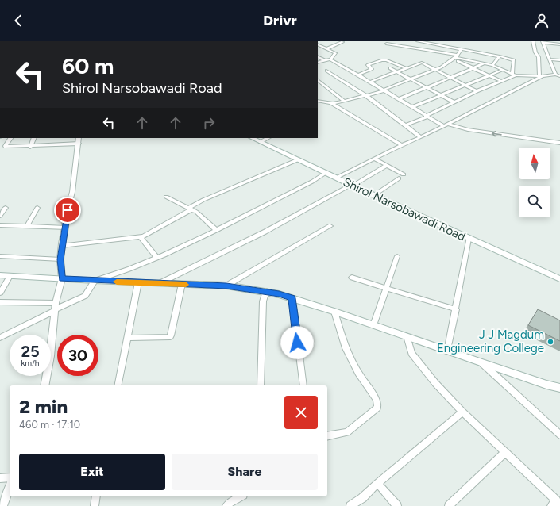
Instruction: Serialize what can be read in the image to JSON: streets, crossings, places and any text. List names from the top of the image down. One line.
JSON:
{"streets":{"main road":["Shirol Narsobawadi Road"]},"places":["J J Magdum Engineering College"],"north":"top","page":{"header":"Drivr","turn":["60 m","Shirol Narsobawadi Road"],"speed":"25 km/h","limit":"30","heading":["2 min","460 m · 17:10"],"buttons":["Exit","Share"]}}
